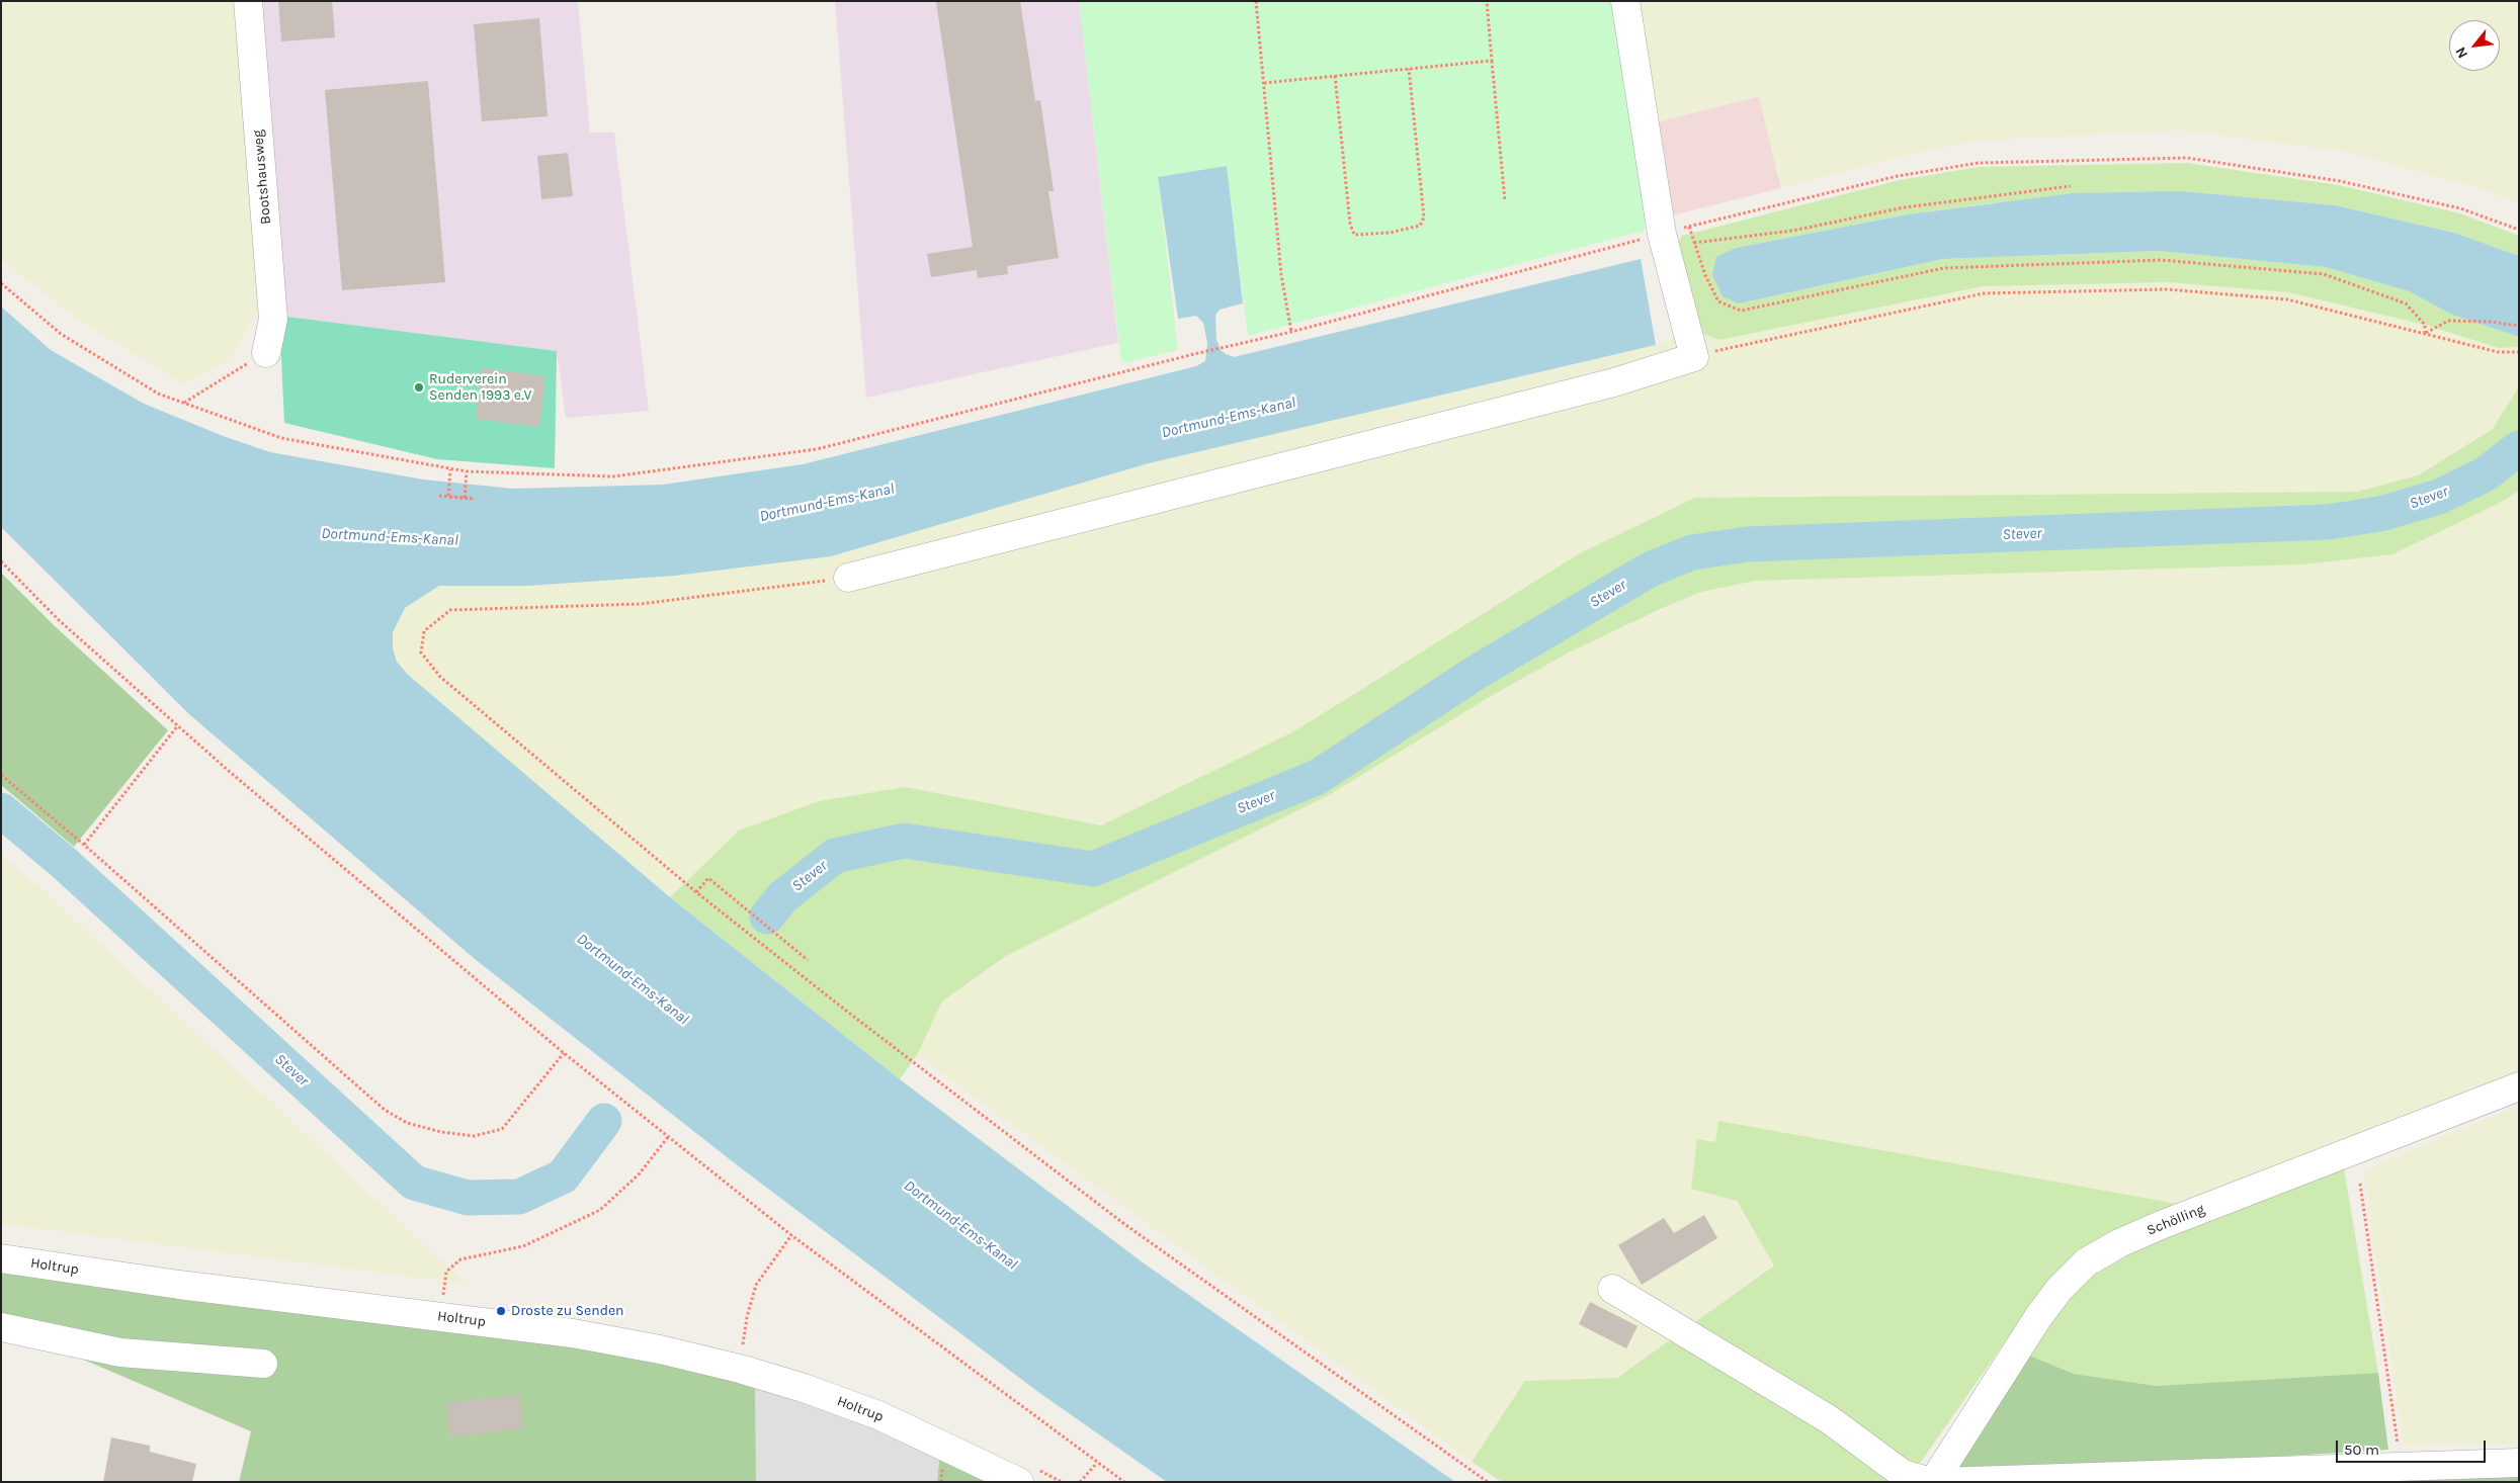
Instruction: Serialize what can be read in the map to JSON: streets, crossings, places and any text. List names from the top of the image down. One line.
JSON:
{"streets":{"street":["Bootshausweg","Schölling","Holtrup"]},"water":["Dortmund-Ems-Kanal","Stever"],"places":["Ruderverein Senden 1993 e.V","Droste zu Senden"],"scale_bar":"50 m","north":"bottom left"}
